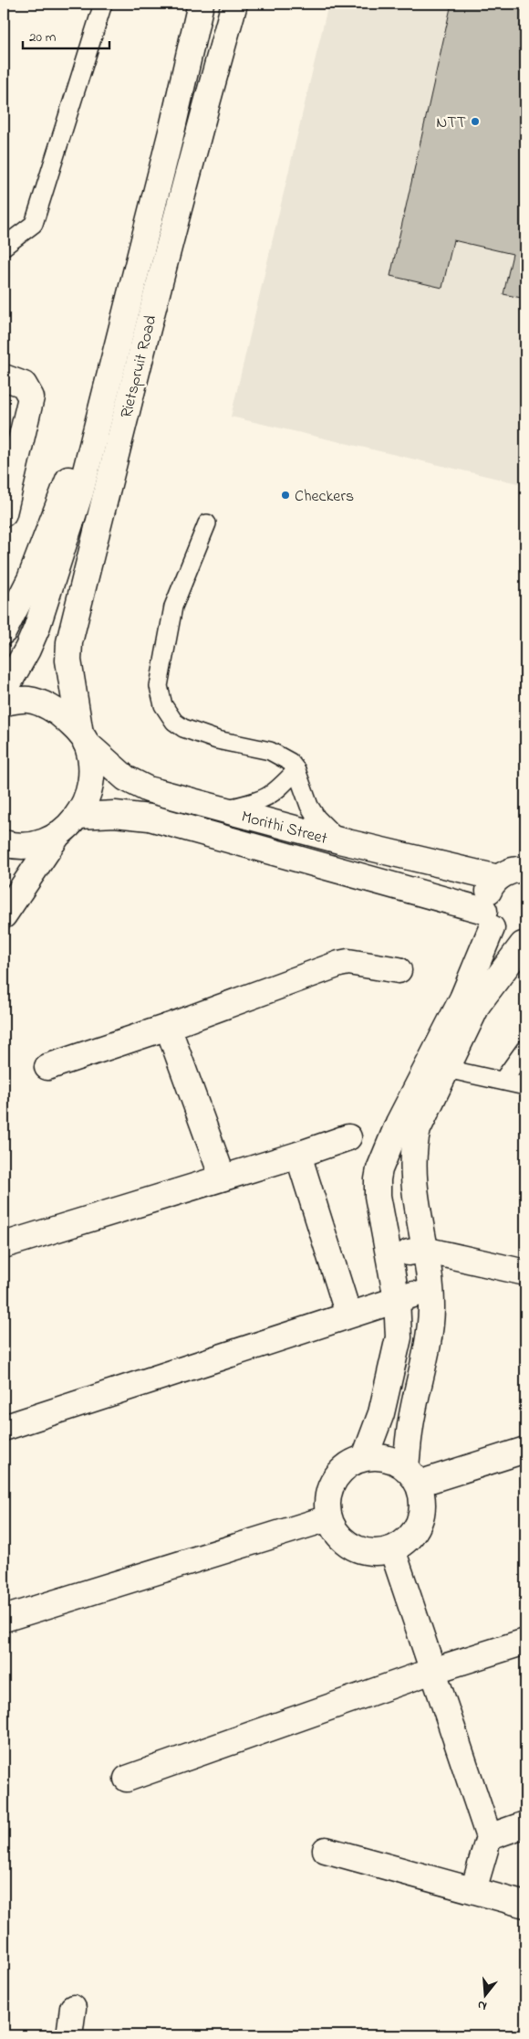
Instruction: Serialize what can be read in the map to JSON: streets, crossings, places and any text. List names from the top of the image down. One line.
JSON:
{"streets":{"street":["Rietspruit Road","Morithi Street"]},"crossings":[["Rietspruit Road","Morithi Street"]],"places":["NTT","Checkers"],"scale_bar":"20 m","north":"bottom"}
